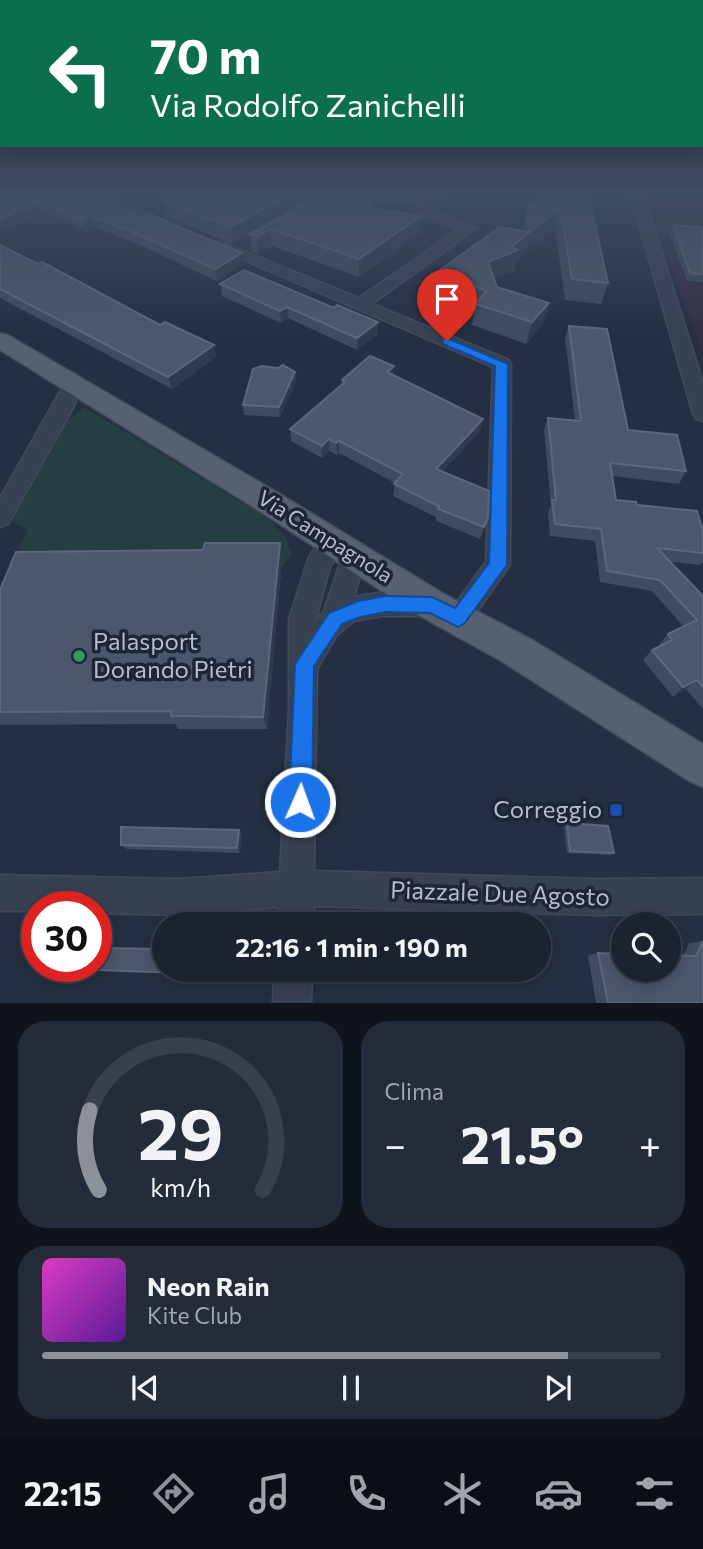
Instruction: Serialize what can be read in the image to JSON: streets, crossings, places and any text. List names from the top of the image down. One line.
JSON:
{"streets":{"main road":["Via Campagnola"],"street":["Piazzale Due Agosto"]},"places":{"other":["Palasport Dorando Pietri"],"transit":["Correggio"]},"page":{"turn":["70 m","Via Rodolfo Zanichelli"],"limit":"30","trip":"22:16 · 1 min · 190 m","tile":"Clima","heat":["−","21.5°","+"],"song":["Neon Rain","Kite Club"],"tabs":"22:15","gauge":["29","km/h"]}}
